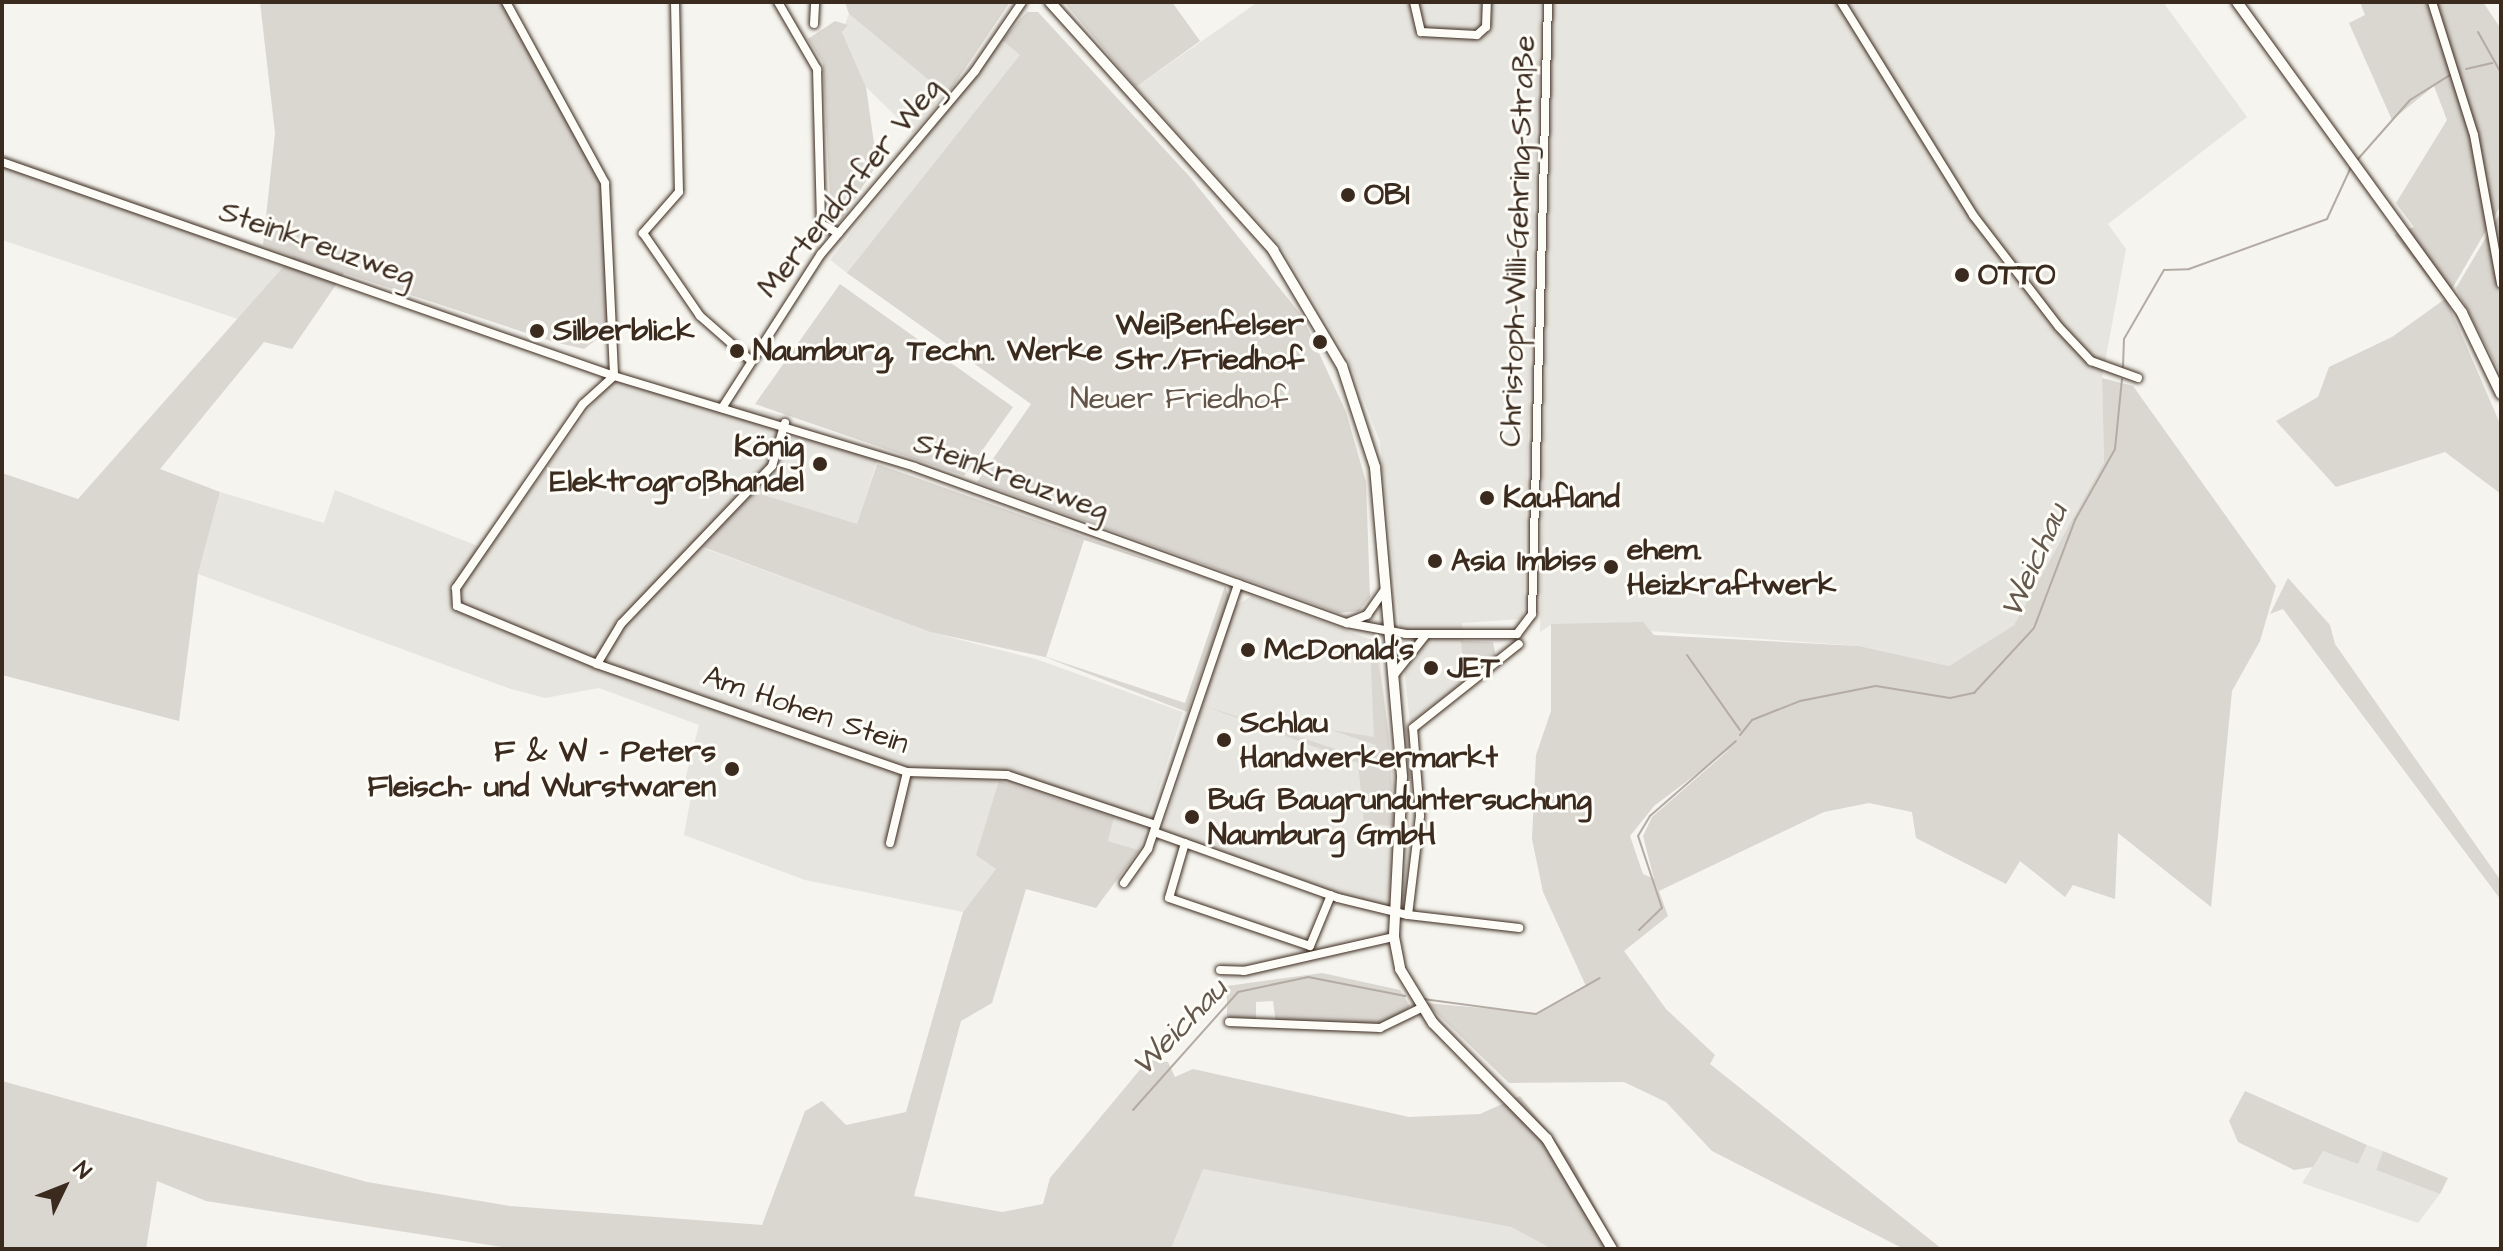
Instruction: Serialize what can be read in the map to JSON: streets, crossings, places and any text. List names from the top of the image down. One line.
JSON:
{"streets":{"street":["Mertendorfer Weg","Christoph-Willi-Gehring-Straße","Steinkreuzweg","Am Hohen Stein"]},"crossings":[["Mertendorfer Weg","Steinkreuzweg"],["Christoph-Willi-Gehring-Straße","Steinkreuzweg"],["Steinkreuzweg","Am Hohen Stein"]],"water":["Weichau"],"parks":["Neuer Friedhof"],"places":["OBI","OTTO","Silberblick","Weißenfelser Str./Friedhof","Naumburg, Techn. Werke","König Elektrogroßhandel","Kaufland","Asia Imbiss","ehem. Heizkraftwerk","McDonald's","JET","Schlau Handwerkermarkt","F & W - Peters Fleisch- und Wurstwaren","BuG Baugrunduntersuchung Naumburg GmbH"],"north":"top right"}
